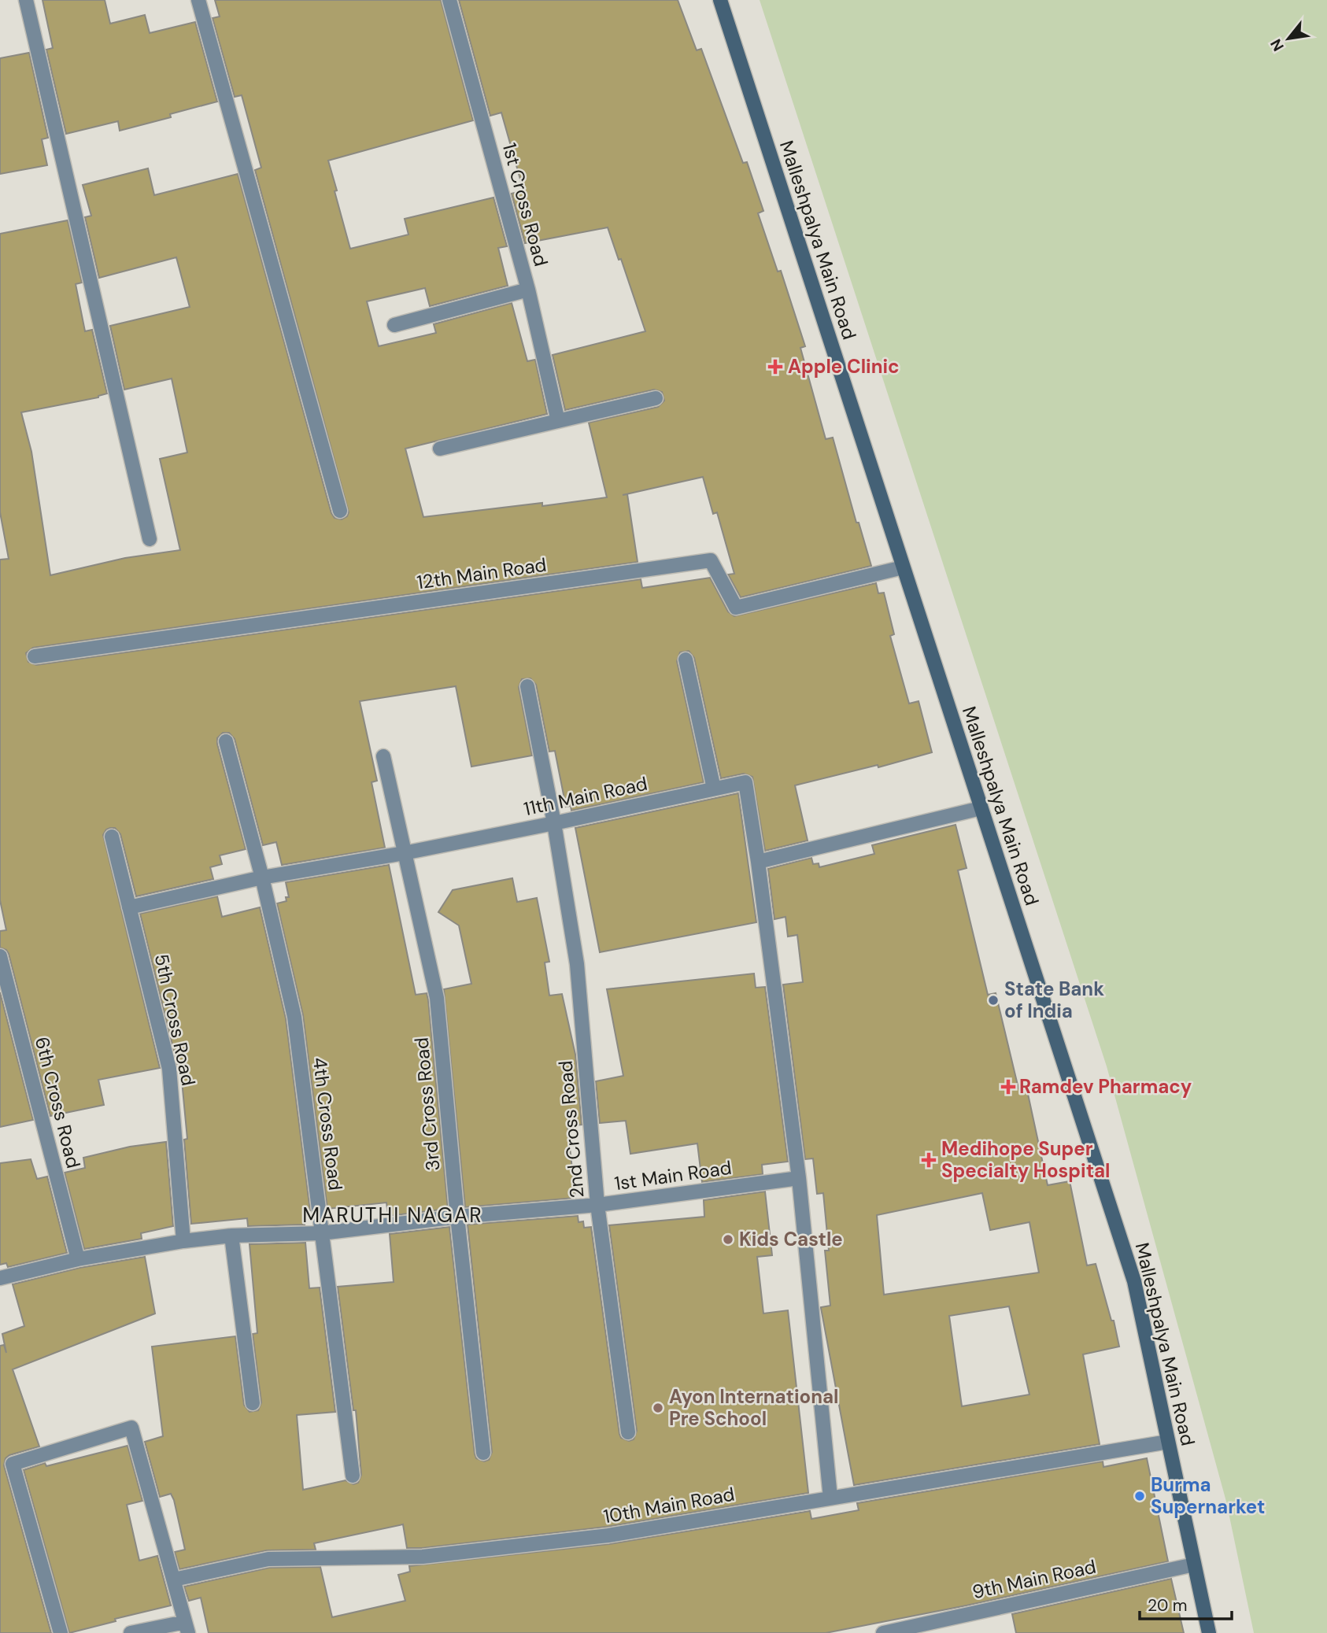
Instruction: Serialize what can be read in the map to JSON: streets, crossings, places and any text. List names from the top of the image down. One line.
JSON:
{"streets":{"main road":["Malleshpalya Main Road"],"street":["1st Cross Road","12th Main Road","11th Main Road","5th Cross Road","6th Cross Road","3rd Cross Road","4th Cross Road","2nd Cross Road","1st Main Road","10th Main Road","9th Main Road"]},"crossings":[["Malleshpalya Main Road","12th Main Road"],["Malleshpalya Main Road","10th Main Road"],["Malleshpalya Main Road","9th Main Road"],["11th Main Road","5th Cross Road"],["11th Main Road","3rd Cross Road"],["11th Main Road","4th Cross Road"],["11th Main Road","2nd Cross Road"],["5th Cross Road","1st Main Road"],["6th Cross Road","1st Main Road"],["3rd Cross Road","1st Main Road"],["4th Cross Road","1st Main Road"],["2nd Cross Road","1st Main Road"]],"districts":["MARUTHI NAGAR"],"places":{"health":["Apple Clinic","Ramdev Pharmacy","Medihope Super Specialty Hospital"],"other":["State Bank of India","Kids Castle","Ayon International Pre School","Burma Supernarket"]},"scale_bar":"20 m","north":"bottom left"}
